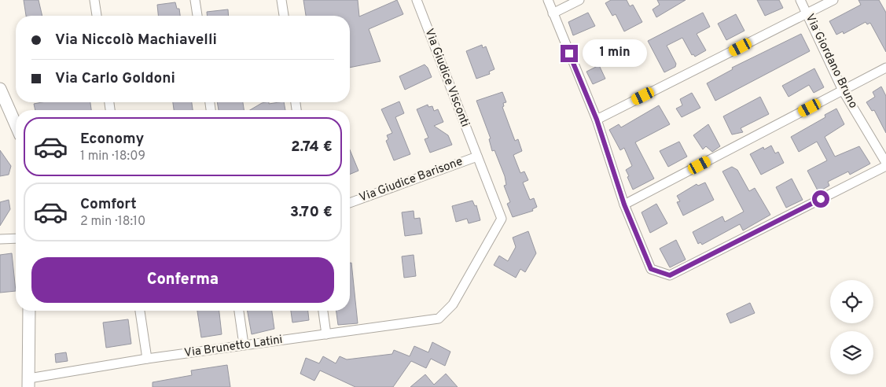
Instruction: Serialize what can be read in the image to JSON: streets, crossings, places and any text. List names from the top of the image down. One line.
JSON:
{"streets":{"street":["Via Giordano Bruno","Via Giudice Visconti","Via Giudice Barisone","Via Brunetto Latini"]},"crossings":[["Via Giudice Visconti","Via Giudice Barisone"],["Via Giudice Visconti","Via Brunetto Latini"]],"page":{"banner":["Via Niccolò Machiavelli","Via Carlo Goldoni"],"bubble":"1 min","list":[{"name":"Economy","note":"1 min · 18:09","value":"2.74 €"},{"name":"Comfort","note":"2 min · 18:10","value":"3.70 €"}],"buttons":"Conferma"}}
